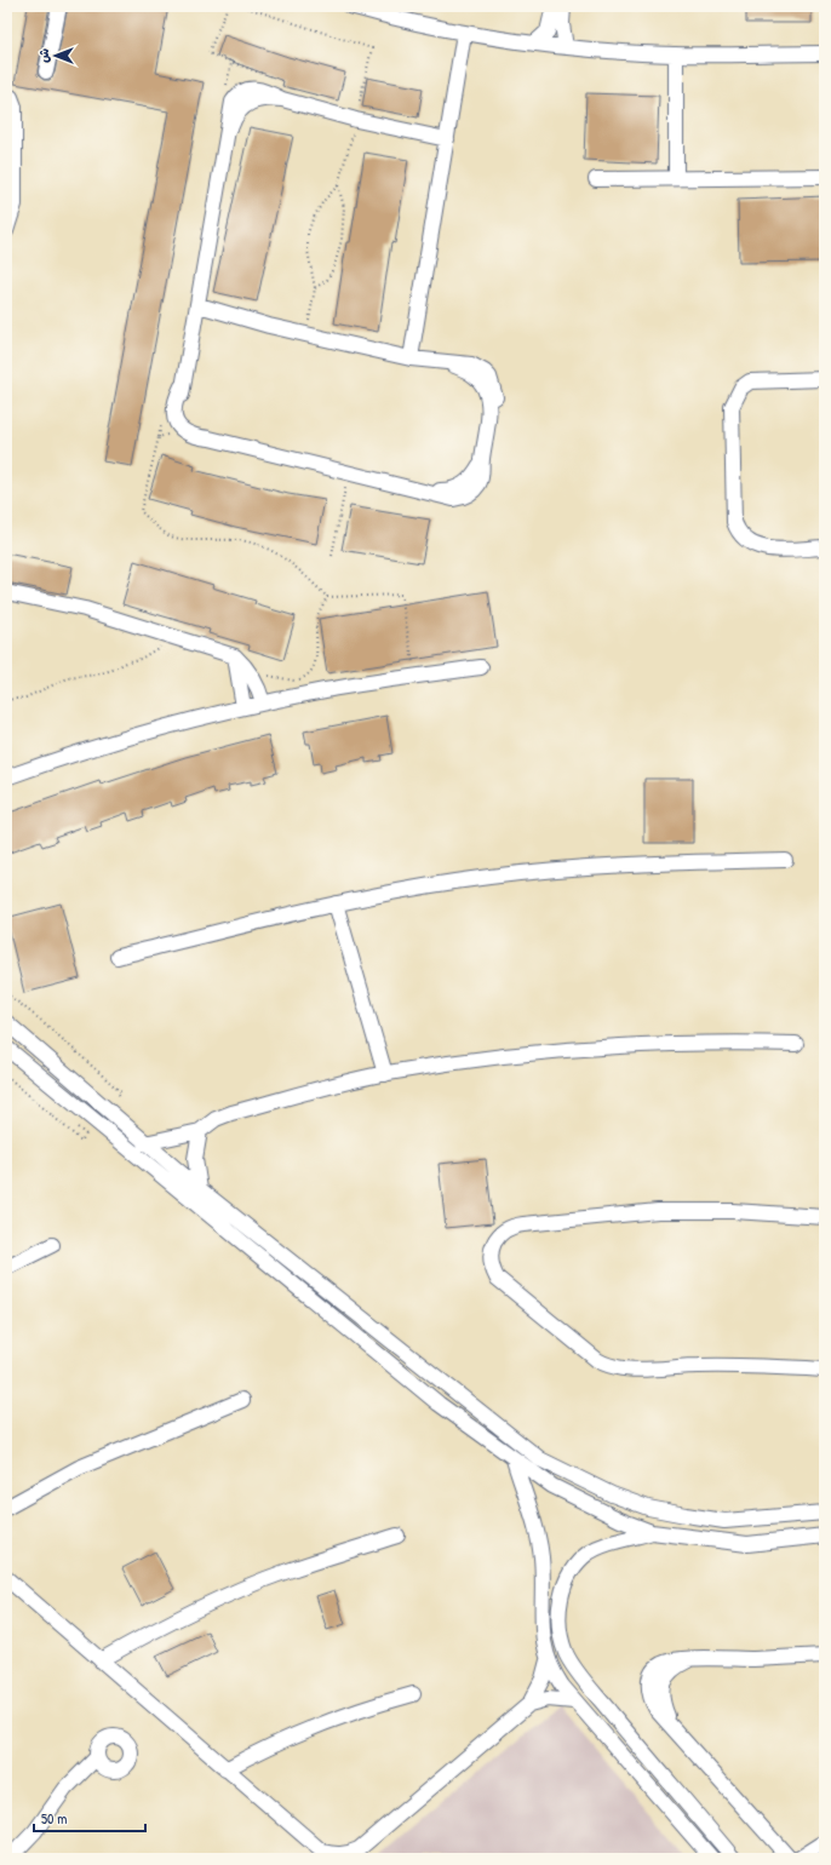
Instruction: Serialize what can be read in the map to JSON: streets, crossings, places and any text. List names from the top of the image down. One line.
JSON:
{"scale_bar":"50 m","north":"left"}
